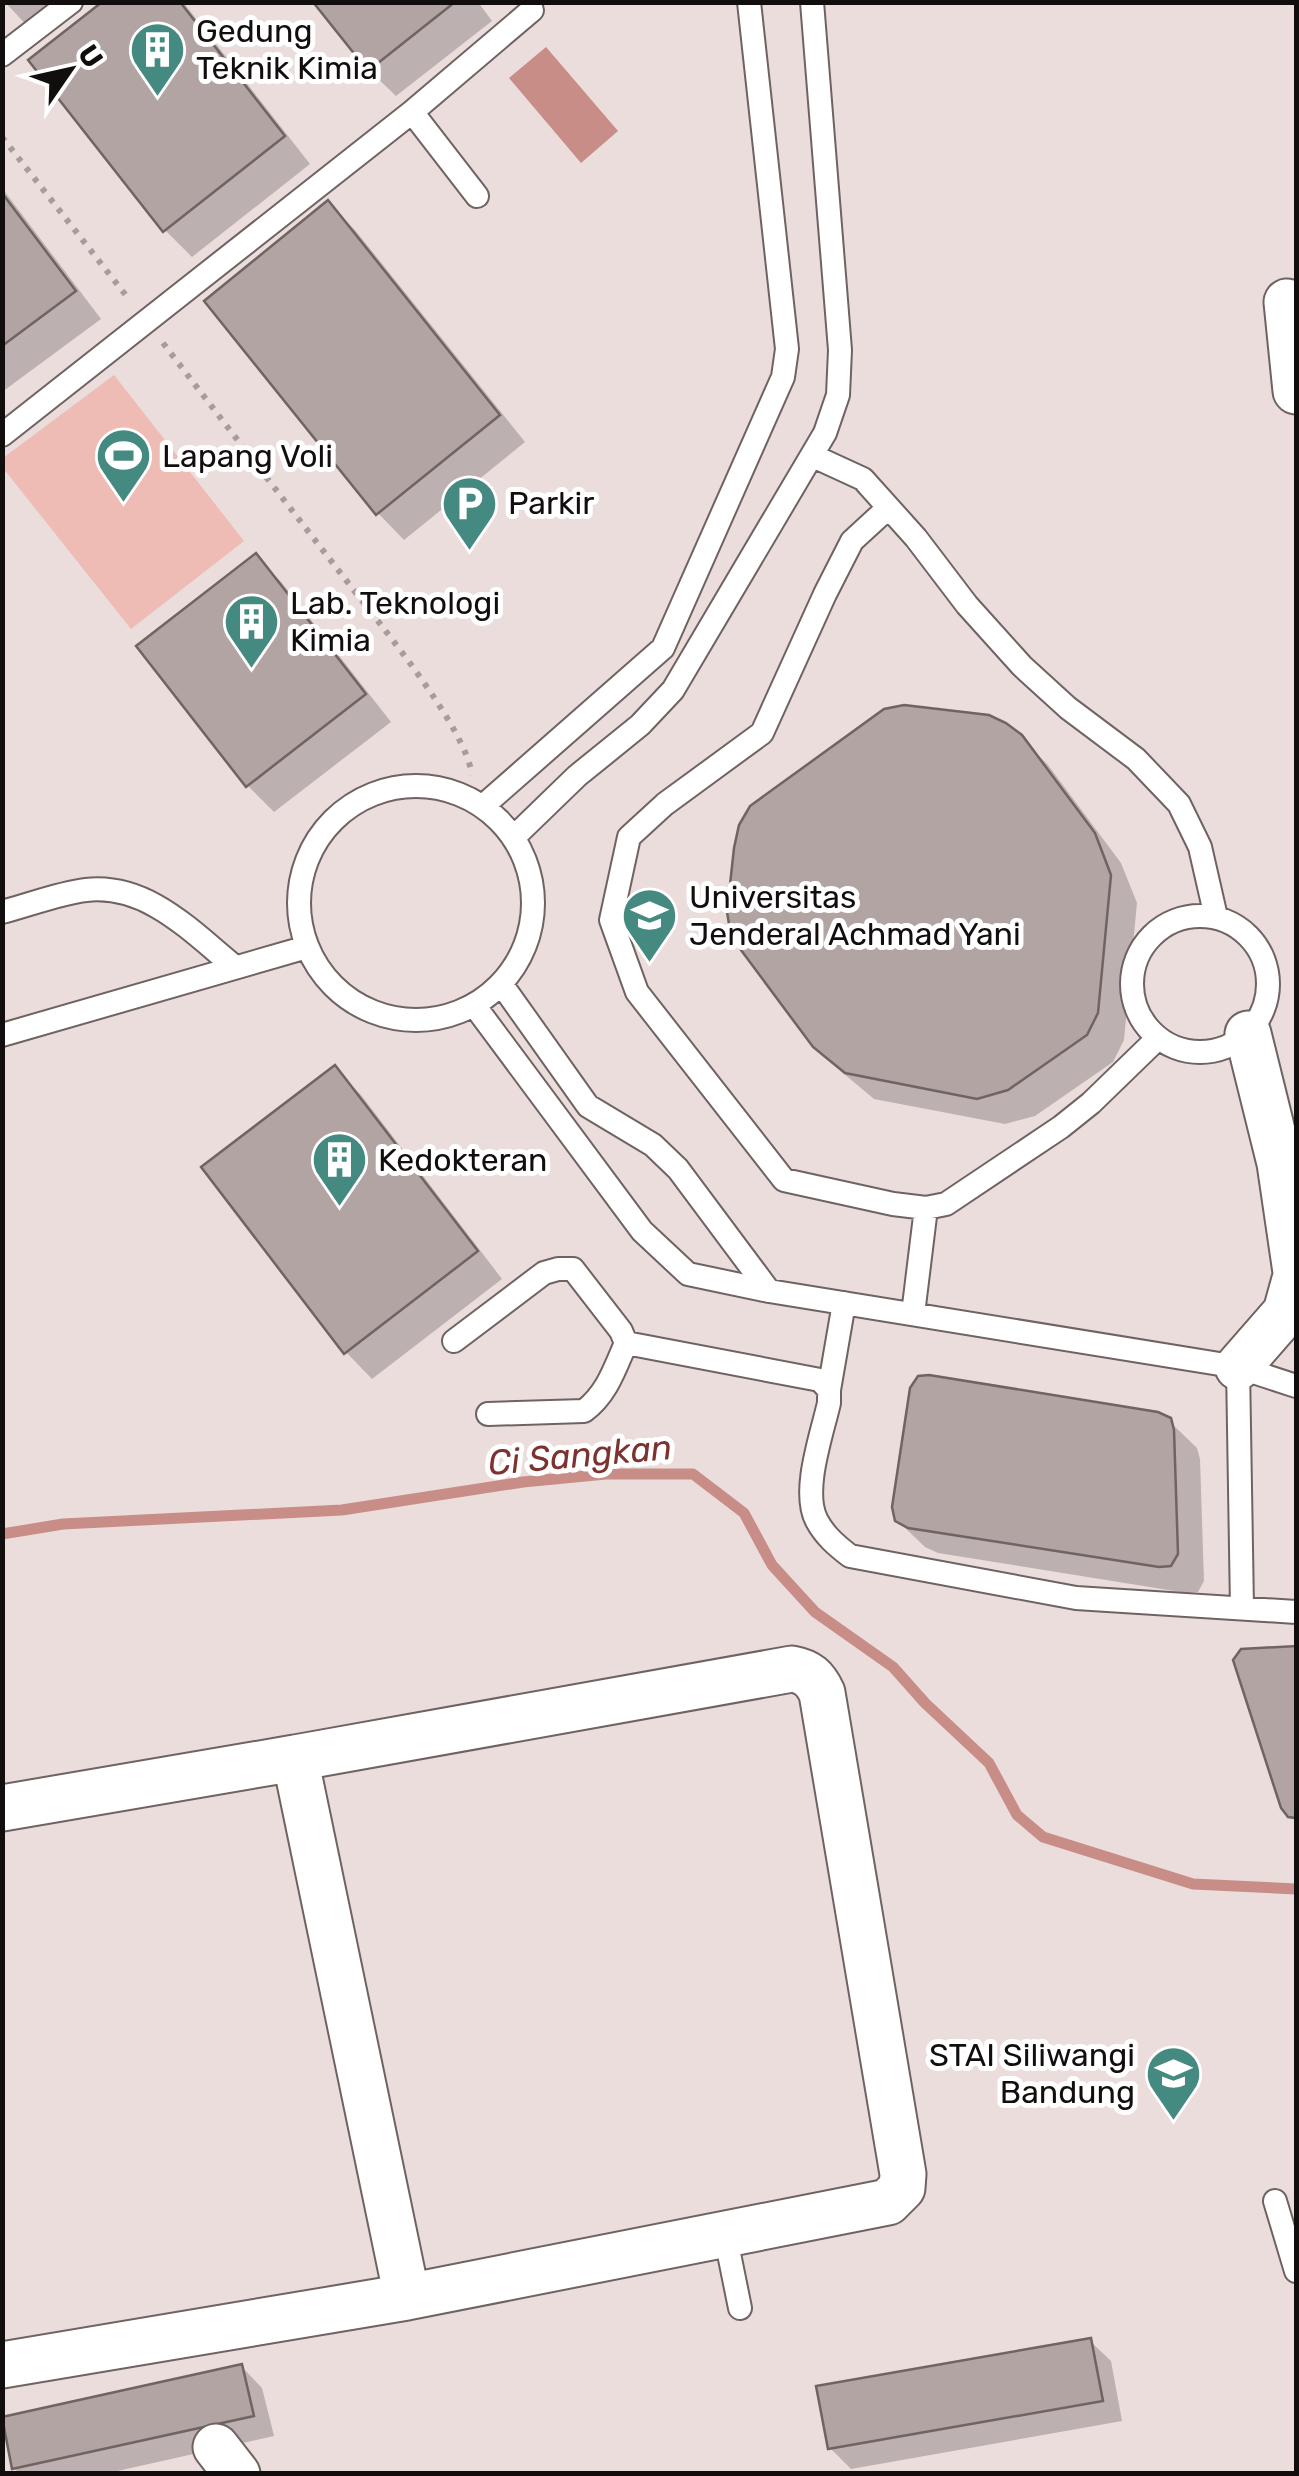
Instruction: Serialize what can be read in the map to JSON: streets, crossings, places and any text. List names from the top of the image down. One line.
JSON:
{"water":["Ci Sangkan"],"places":{"building":["Gedung Teknik Kimia","Lab. Teknologi Kimia","Kedokteran"],"sports":["Lapang Voli"],"parking":["Parkir"],"school or university":["Universitas Jenderal Achmad Yani","STAI Siliwangi Bandung"]},"north":"top right"}
